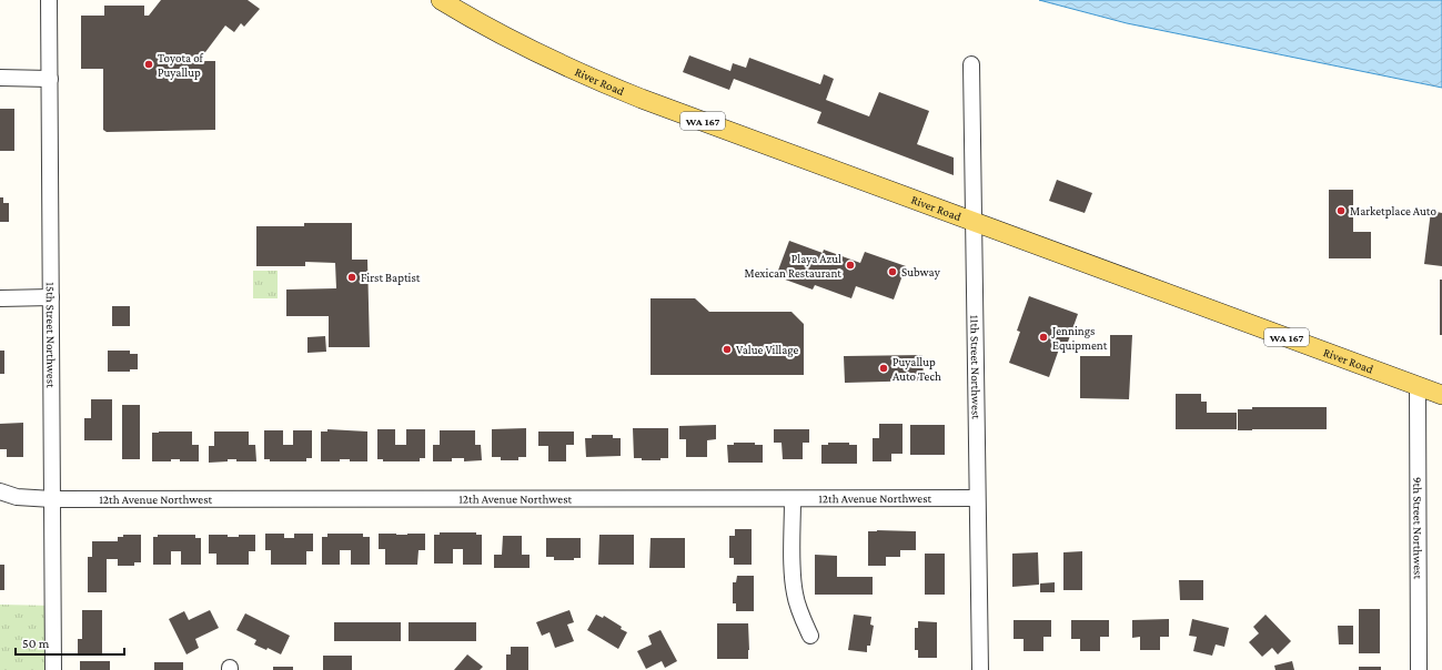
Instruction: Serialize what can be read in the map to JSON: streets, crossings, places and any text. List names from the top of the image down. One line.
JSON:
{"streets":{"main road":["River Road","WA 167"],"street":["15th Street Northwest","11th Street Northwest","12th Avenue Northwest","9th Street Northwest"]},"crossings":[["River Road","11th Street Northwest"],["River Road","9th Street Northwest"],["15th Street Northwest","12th Avenue Northwest"],["11th Street Northwest","12th Avenue Northwest"]],"places":["Toyota of Puyallup","Marketplace Auto","Playa Azul Mexican Restaurant","Subway","First Baptist","Jennings Equipment","Value Village","Puyallup Auto Tech"],"scale_bar":"50 m"}
